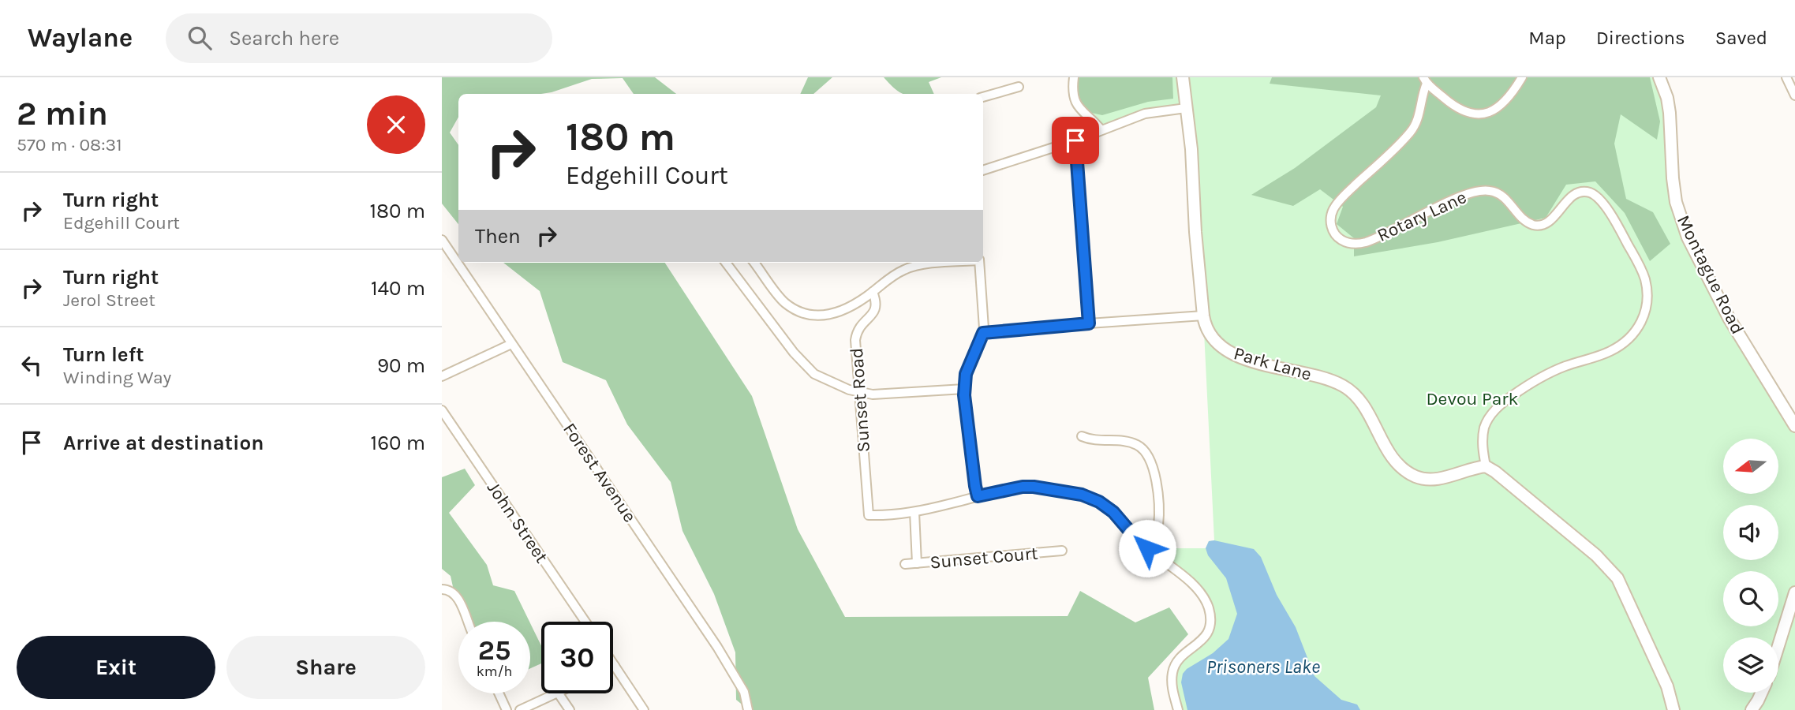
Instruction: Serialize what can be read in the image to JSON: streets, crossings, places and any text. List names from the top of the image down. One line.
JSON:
{"streets":{"street":["Rotary Lane","Montague Road","Park Lane","Sunset Road","Forest Avenue","John Street","Sunset Court"]},"crossings":[["Rotary Lane","Park Lane"]],"water":["Prisoners Lake"],"parks":["Devou Park"],"north":"left","page":{"header":"Waylane","search":"Search here","nav":["Map","Directions","Saved"],"heading":["2 min","570 m · 08:31"],"turn":["180 m","Edgehill Court"],"list":[{"name":"Turn right","note":"Edgehill Court","value":"180 m"},{"name":"Turn right","note":"Jerol Street","value":"140 m"},{"name":"Turn left","note":"Winding Way","value":"90 m"},{"name":"Arrive at destination","value":"160 m"}],"then":"Then","speed":"25 km/h","limit":"30","buttons":["Exit","Share"]}}
